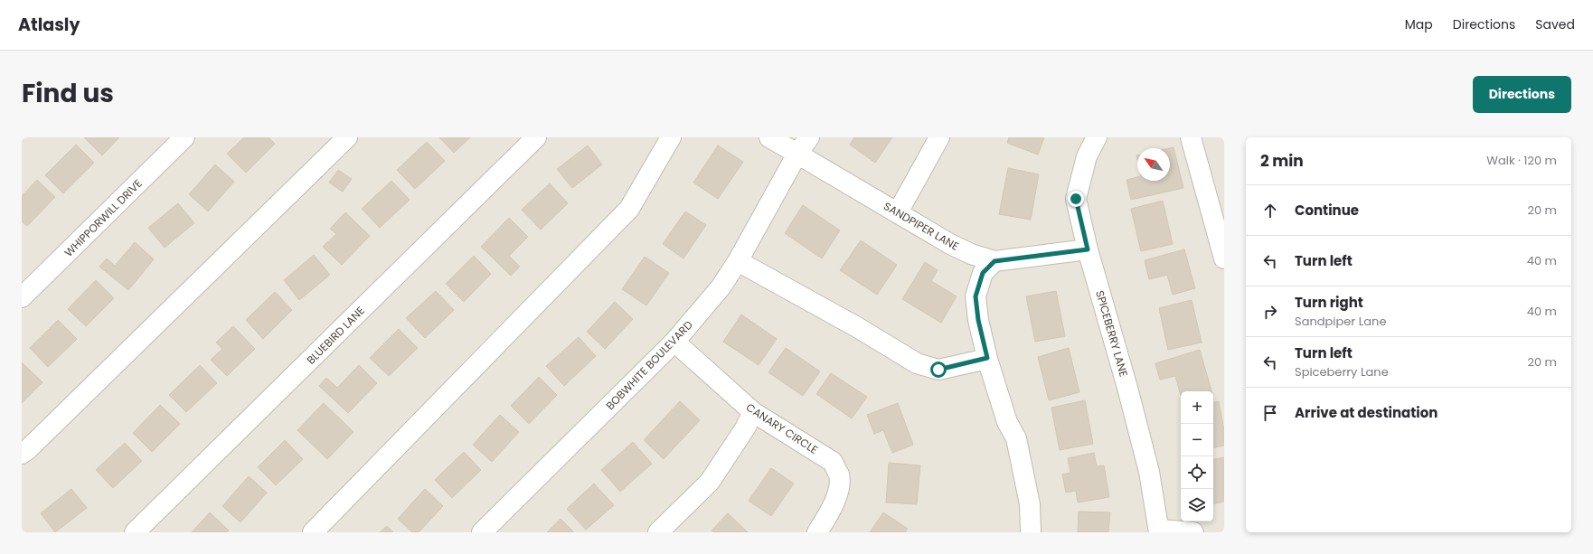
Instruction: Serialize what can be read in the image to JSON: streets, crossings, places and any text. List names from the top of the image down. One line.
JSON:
{"streets":{"street":["WHIPPORWILL DRIVE","SANDPIPER LANE","SPICEBERRY LANE","BLUEBIRD LANE","BOBWHITE BOULEVARD","CANARY CIRCLE"]},"crossings":[["SANDPIPER LANE","SPICEBERRY LANE"],["SANDPIPER LANE","BOBWHITE BOULEVARD"],["BOBWHITE BOULEVARD","CANARY CIRCLE"]],"north":"top left","page":{"header":"Atlasly","nav":["Map","Directions","Saved"],"title":"Find us","buttons":"Directions","heading":["2 min","Walk · 120 m"],"list":[["Continue","20 m"],["Turn left","40 m"],["Turn right","Sandpiper Lane","40 m"],["Turn left","Spiceberry Lane","20 m"],"Arrive at destination"],"map_buttons":["+","−"]}}
